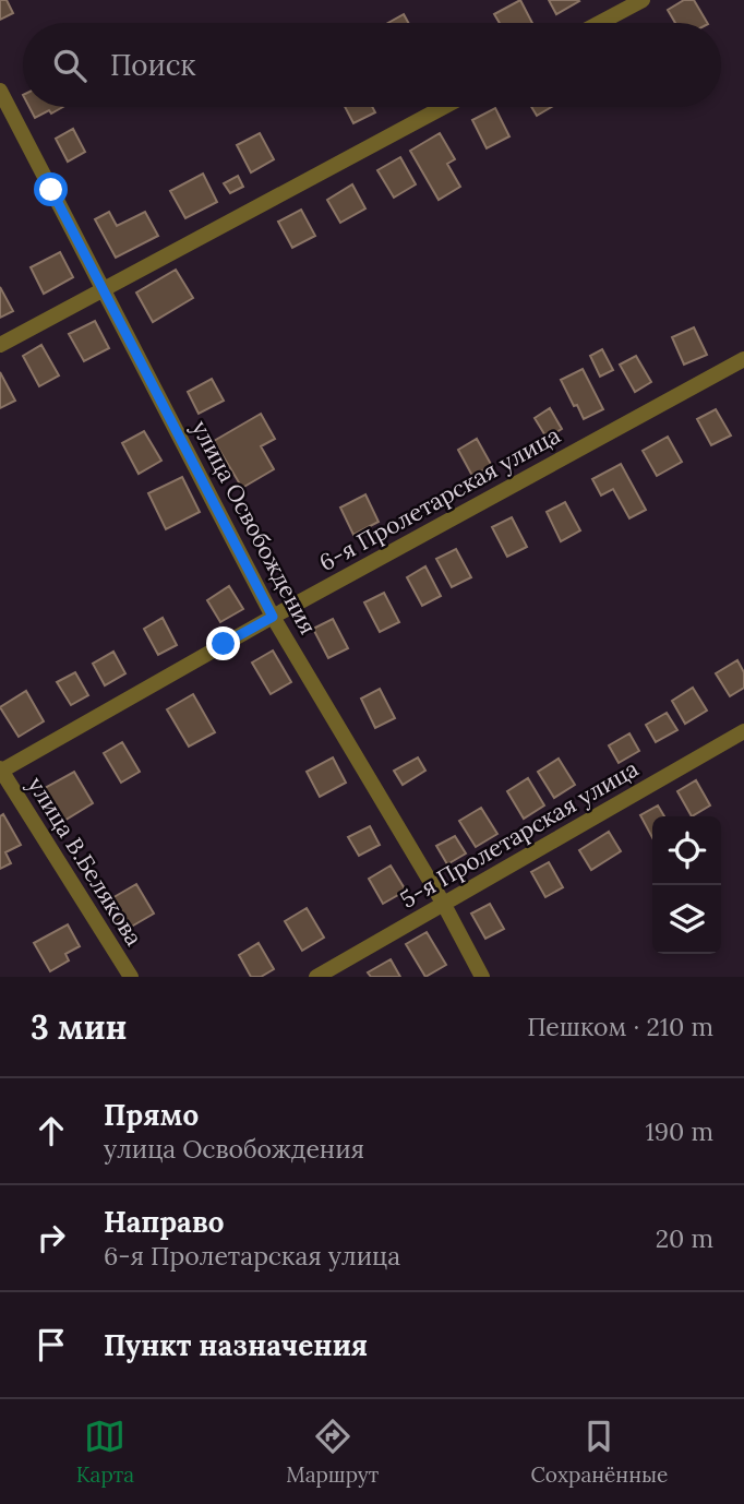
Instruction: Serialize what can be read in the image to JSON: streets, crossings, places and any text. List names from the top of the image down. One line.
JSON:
{"streets":{"street":["6-я Пролетарская улица","улица Освобождения","5-я Пролетарская улица","улица В.Белякова"]},"crossings":[["6-я Пролетарская улица","улица Освобождения"],["6-я Пролетарская улица","улица В.Белякова"],["улица Освобождения","5-я Пролетарская улица"]],"page":{"search":"Поиск","heading":["3 мин","Пешком · 210 m"],"list":[["Прямо","улица Освобождения","190 m"],["Направо","6-я Пролетарская улица","20 m"],"Пункт назначения"],"nav":["Карта","Маршрут","Сохранённые"]}}
